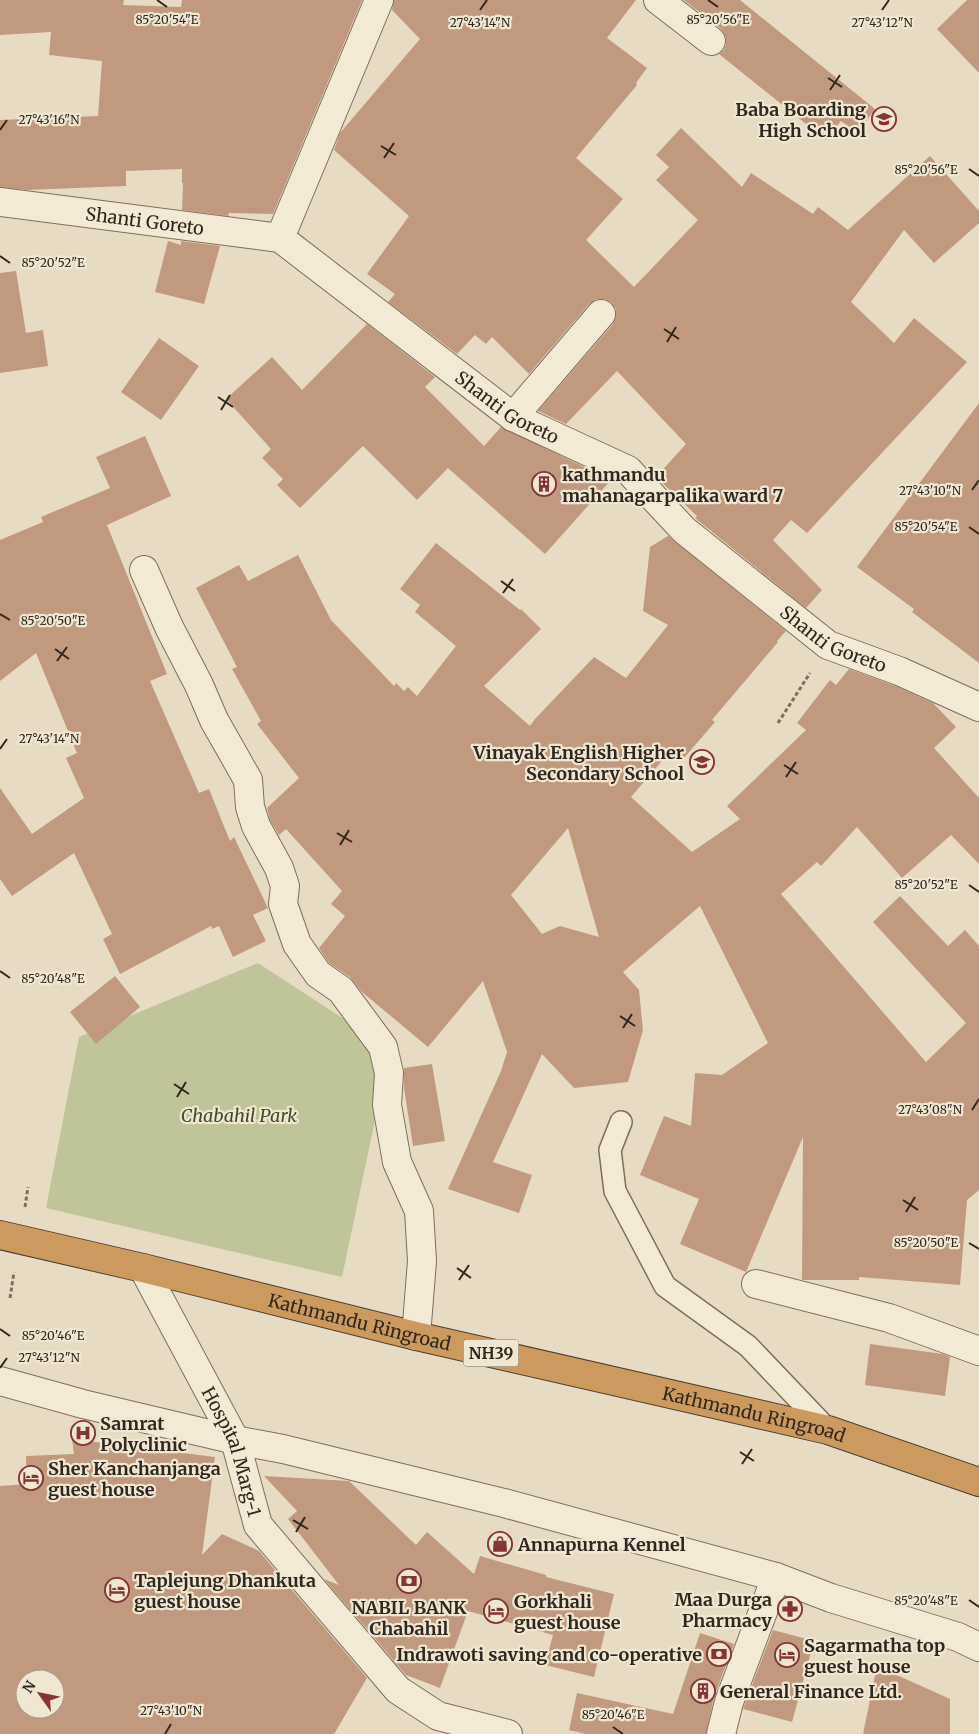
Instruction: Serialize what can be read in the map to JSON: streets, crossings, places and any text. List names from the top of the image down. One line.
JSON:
{"streets":{"highway":["Kathmandu Ringroad","NH39"],"street":["Shanti Goreto","Hospital Marg-1"]},"crossings":[["Kathmandu Ringroad","Hospital Marg-1"]],"parks":["Chabahil Park"],"places":{"school or university":["Baba Boarding High School","Vinayak English Higher Secondary School"],"building":["kathmandu mahanagarpalika ward 7","General Finance Ltd."],"hospital":["Samrat Polyclinic"],"hotel":["Sher Kanchanjanga guest house","Taplejung Dhankuta guest house","Gorkhali guest house","Sagarmatha top guest house"],"shop":["Annapurna Kennel"],"bank":["NABIL BANK Chabahil","Indrawoti saving and co-operative"],"pharmacy":["Maa Durga Pharmacy"]},"north":"top left","coordinates":["85°20'56\"E","85°20'54\"E","27°43'14\"N","27°43'12\"N","27°43'16\"N","85°20'52\"E","27°43'10\"N","85°20'50\"E","85°20'48\"E","27°43'08\"N","85°20'46\"E"]}
